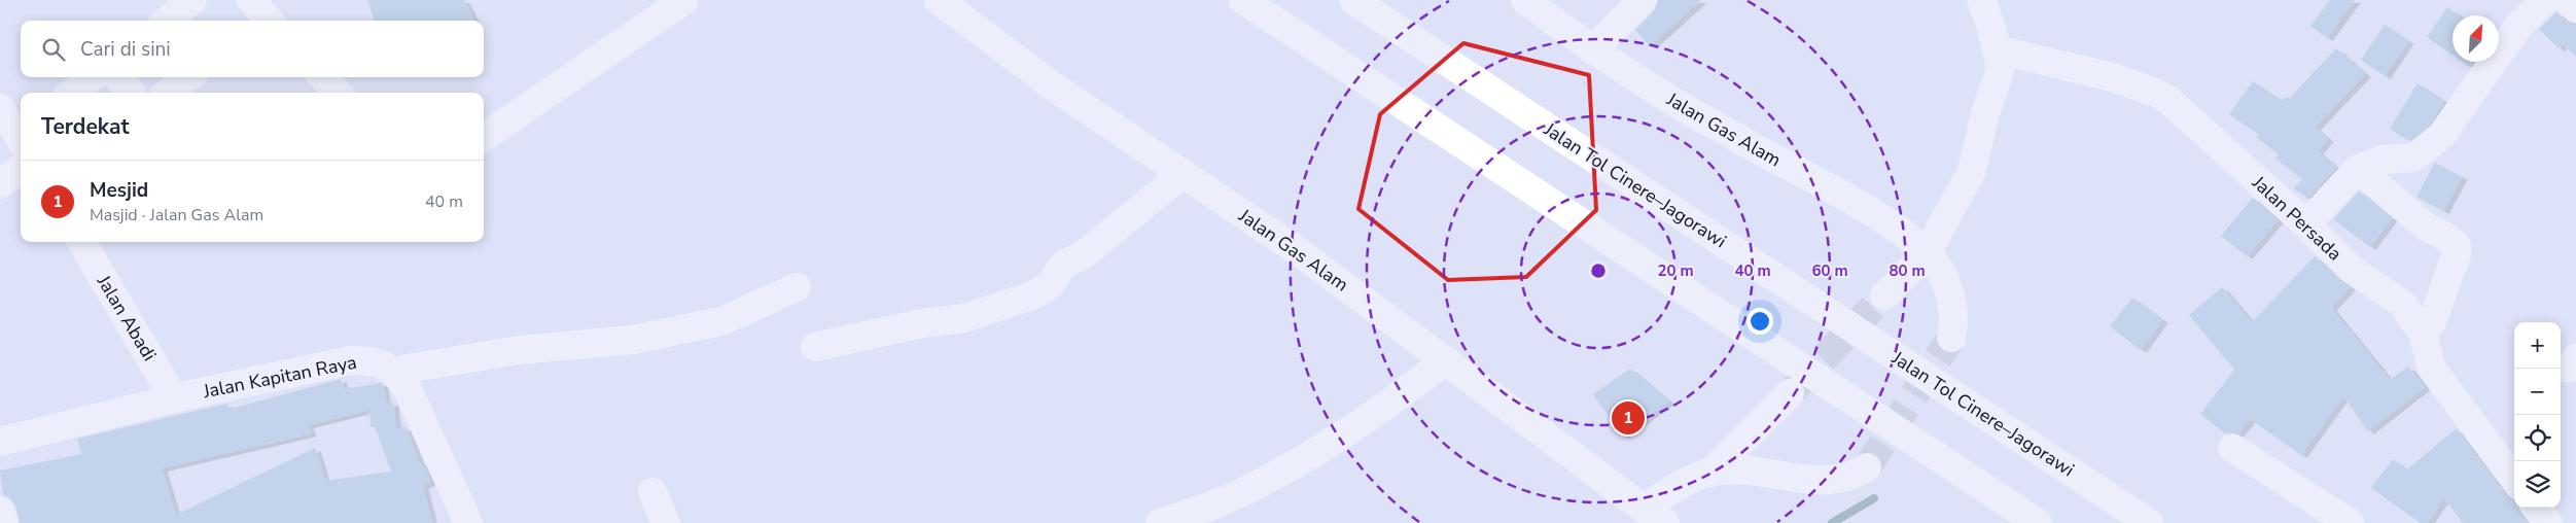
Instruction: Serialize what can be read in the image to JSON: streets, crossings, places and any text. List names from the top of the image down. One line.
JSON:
{"streets":{"main road":["Jalan Gas Alam","Jalan Tol Cinere–Jagorawi","Jalan Persada","Jalan Abadi","Jalan Kapitan Raya"]},"crossings":[["Jalan Abadi","Jalan Kapitan Raya"]],"north":"top right","page":{"search":"Cari di sini","heading":"Terdekat","list":[{"mark":"1","name":"Mesjid","note":"Masjid · Jalan Gas Alam","value":"40 m"}],"map_buttons":["+","−"],"pins":"1"},"rings":["20 m","40 m","60 m","80 m"]}
